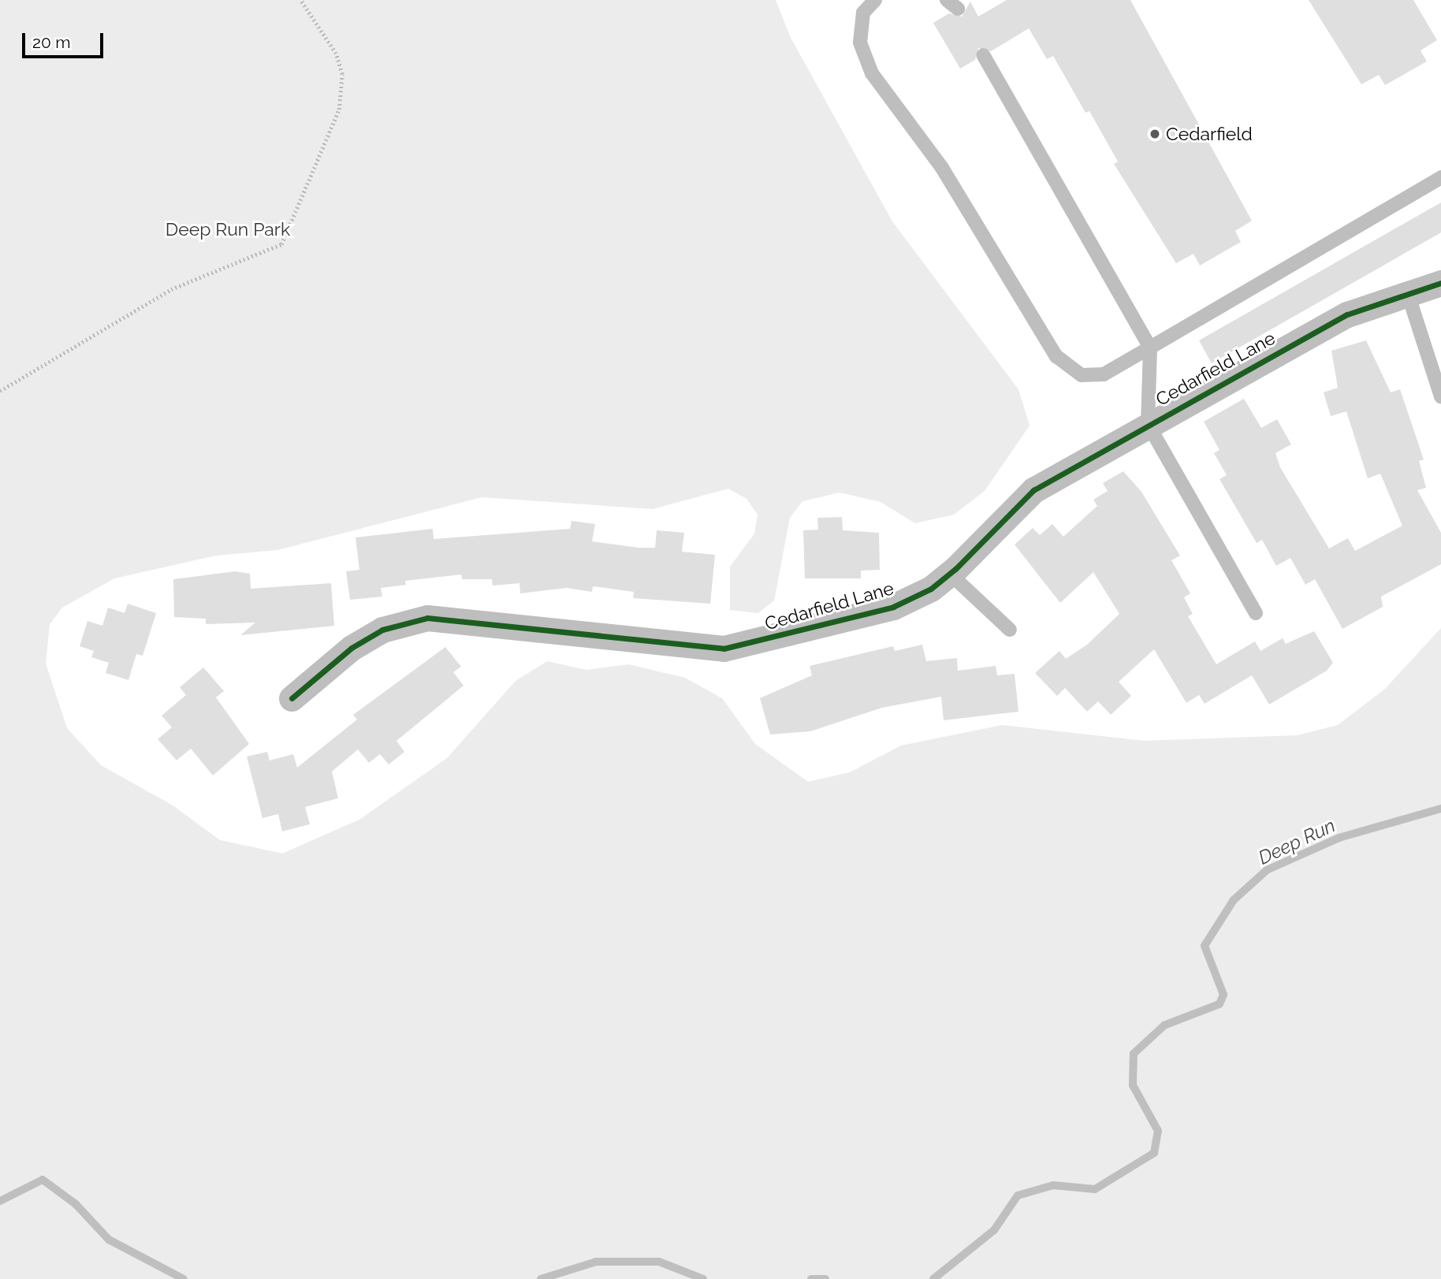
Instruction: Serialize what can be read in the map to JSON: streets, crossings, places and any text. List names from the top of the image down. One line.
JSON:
{"streets":{"street":["Cedarfield Lane"]},"water":["Deep Run"],"parks":["Deep Run Park"],"places":["Cedarfield"],"scale_bar":"20 m"}
